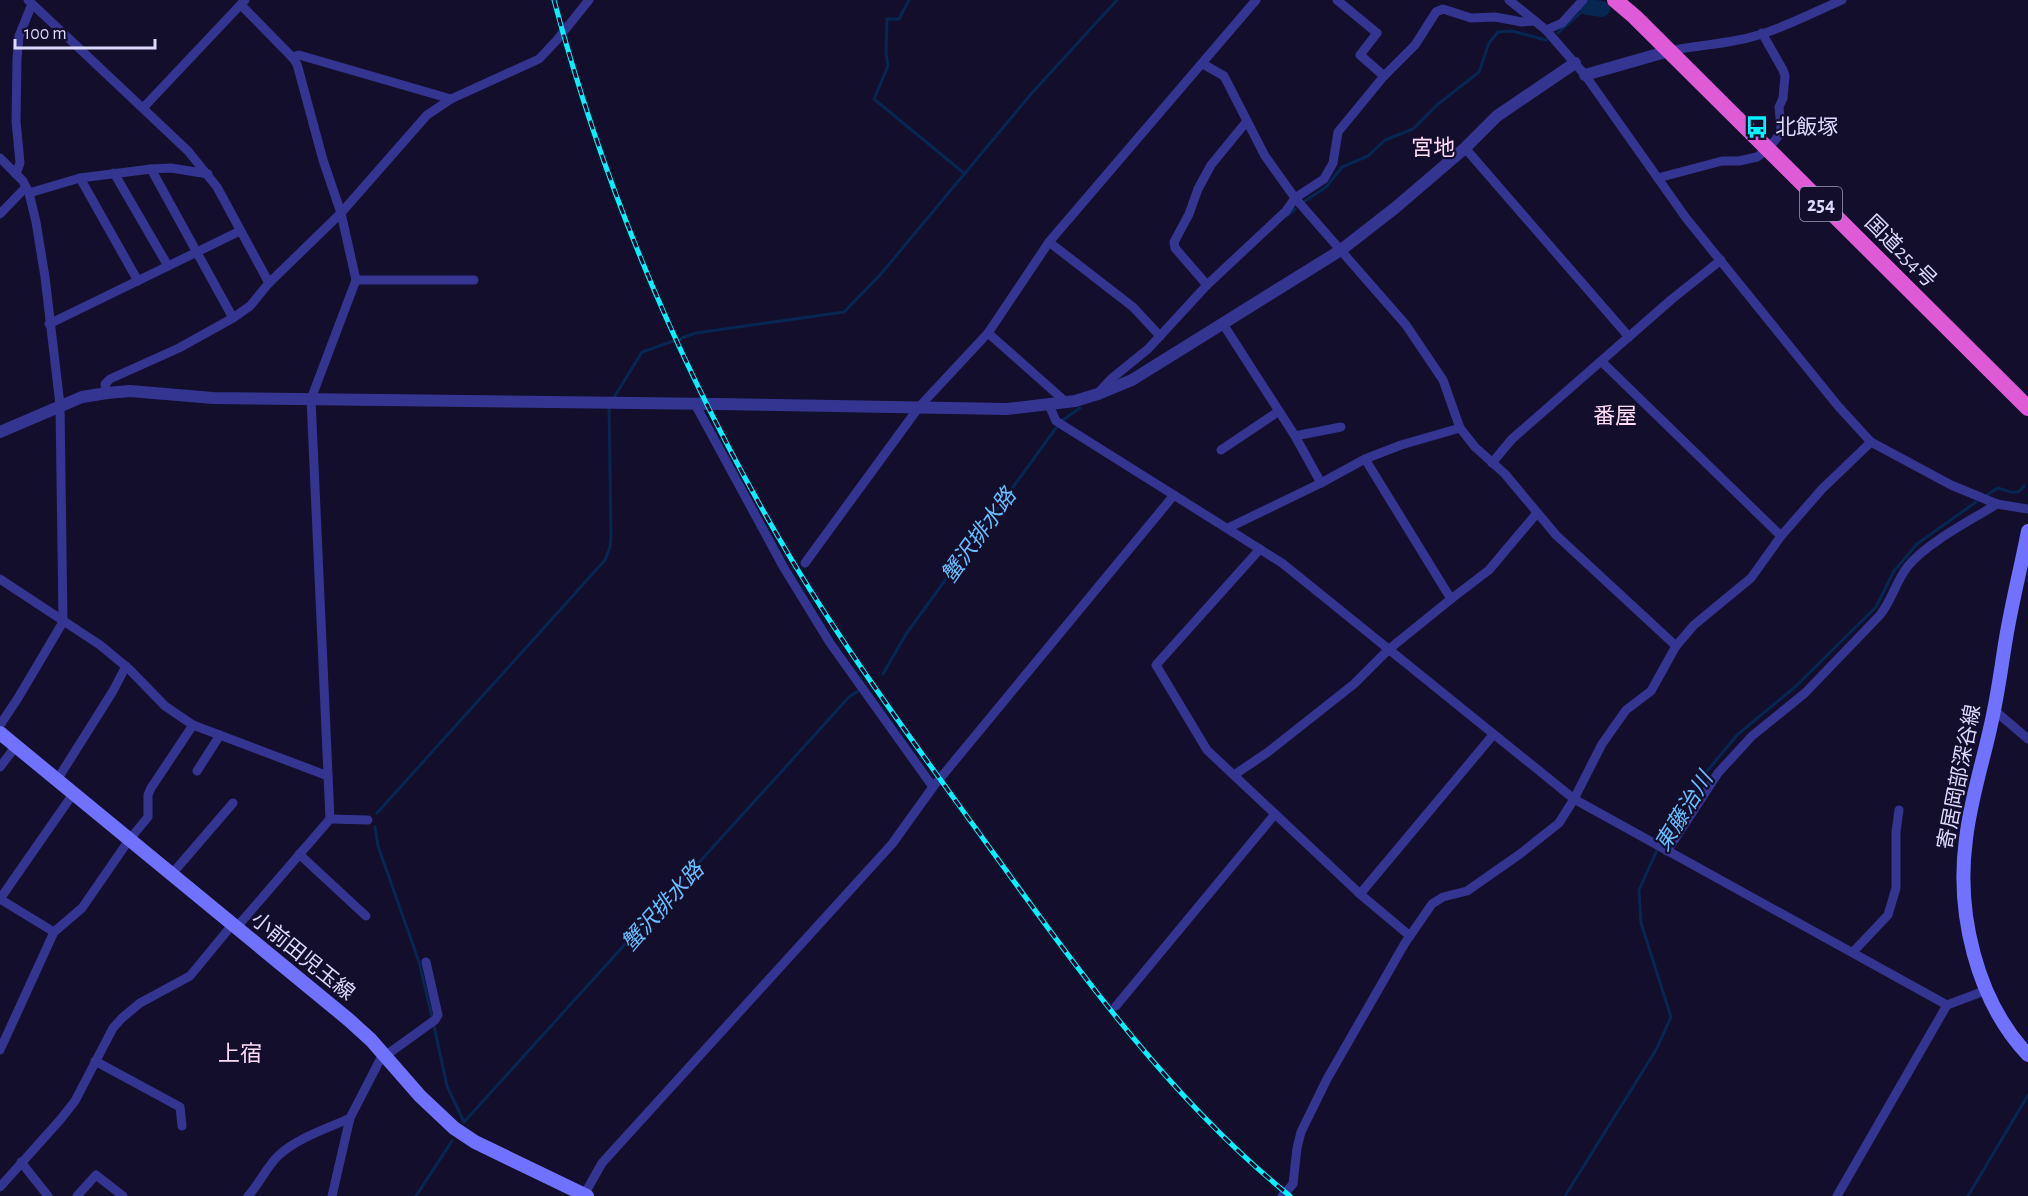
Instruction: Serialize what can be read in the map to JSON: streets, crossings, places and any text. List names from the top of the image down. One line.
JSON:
{"streets":{"highway":["254","国道254号"],"main road":["寄居岡部深谷線","小前田児玉線"]},"districts":["宮地","番屋","上宿"],"water":["蟹沢排水路","東藤治川"],"places":{"bus stop":["北飯塚"]},"scale_bar":"100 m"}
